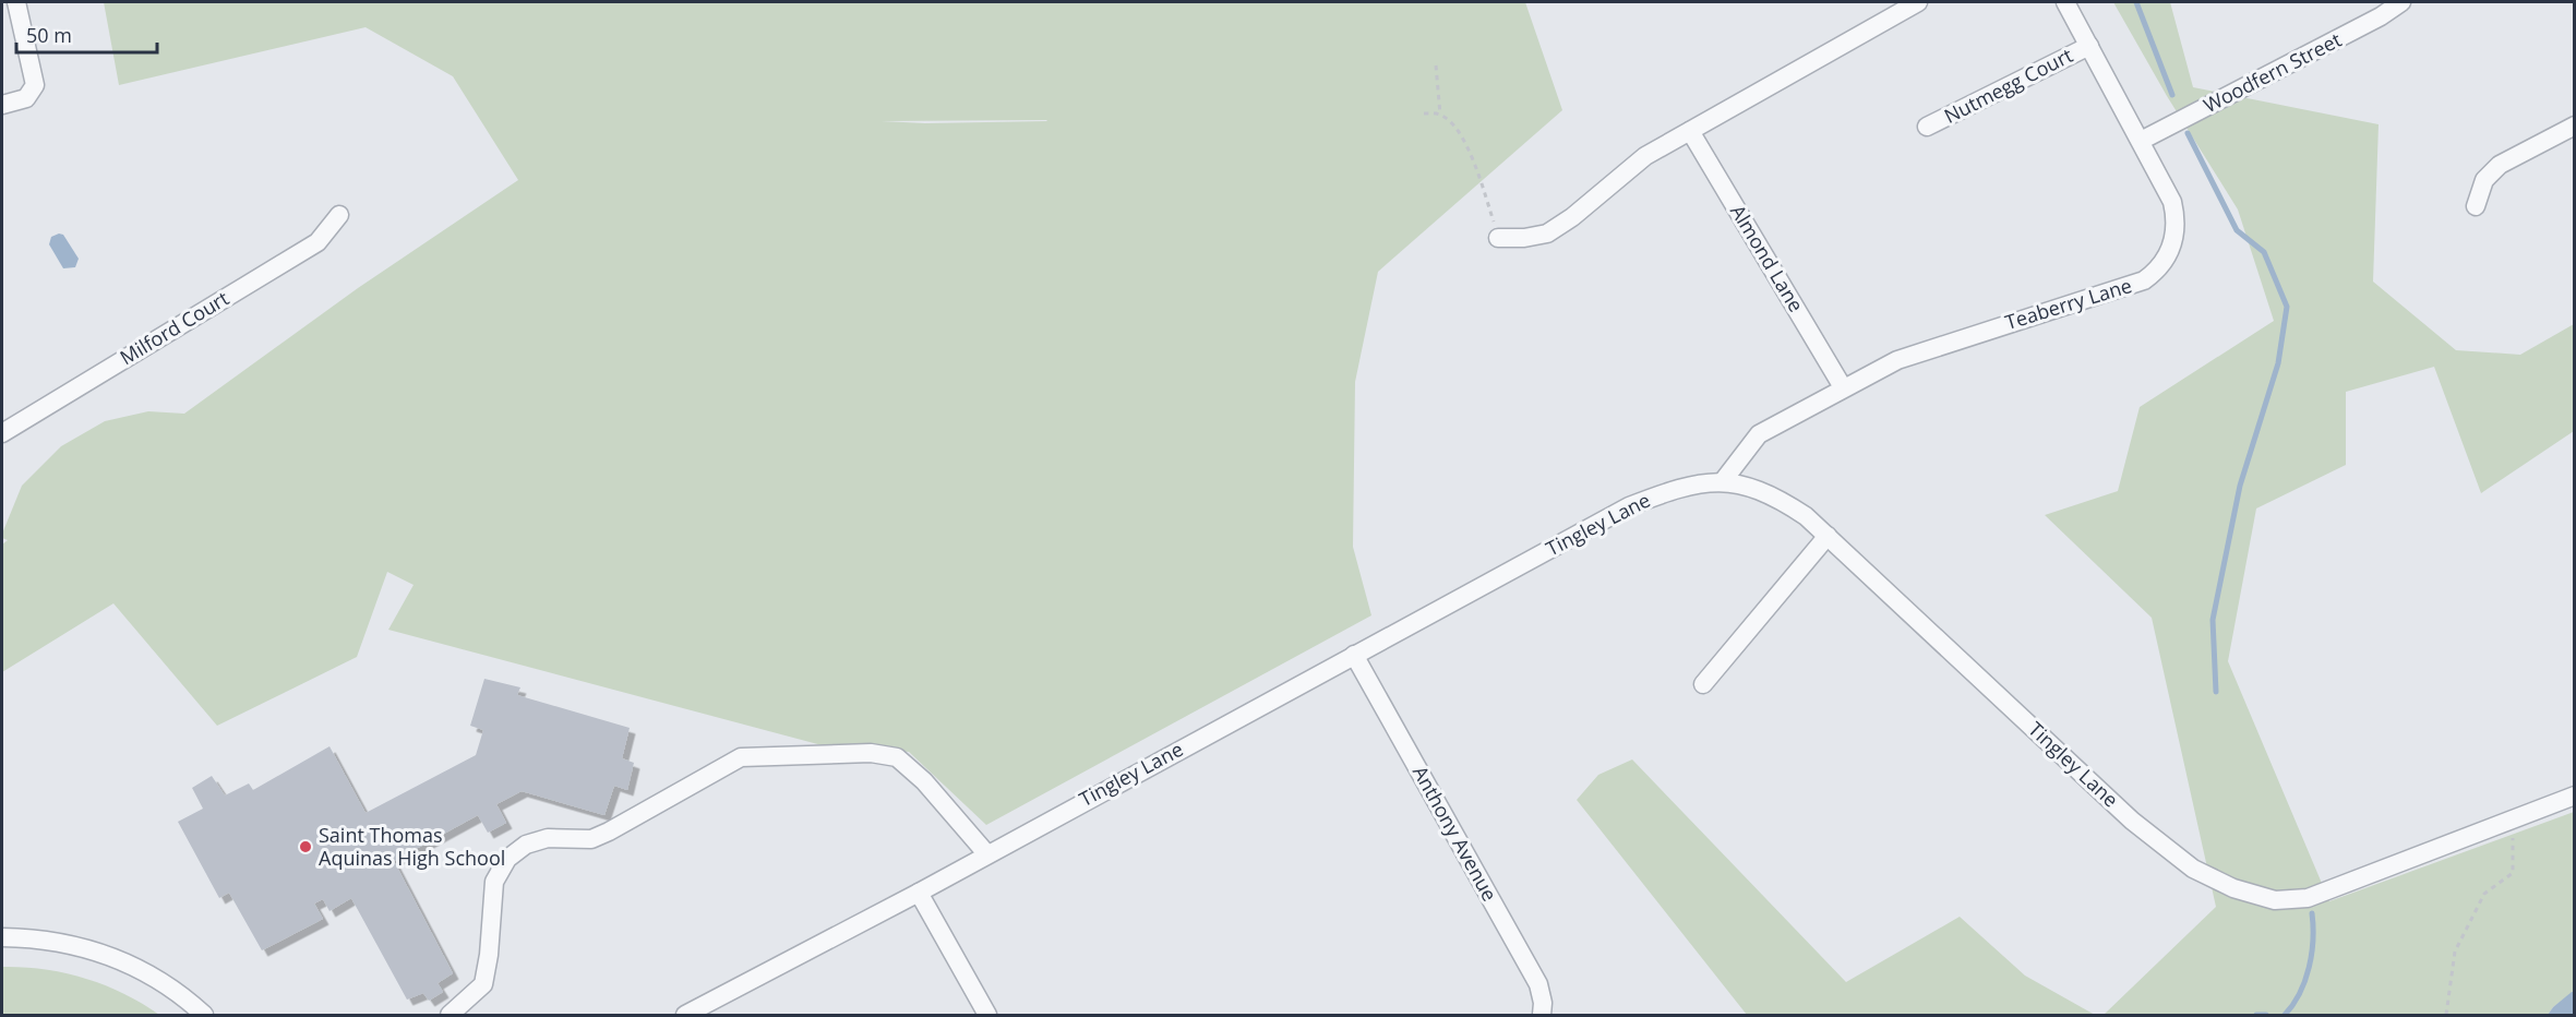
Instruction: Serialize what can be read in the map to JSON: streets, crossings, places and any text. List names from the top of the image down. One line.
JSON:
{"streets":{"street":["Woodfern Street","Nutmegg Court","Almond Lane","Teaberry Lane","Milford Court","Tingley Lane","Anthony Avenue"]},"crossings":[["Woodfern Street","Teaberry Lane"],["Nutmegg Court","Teaberry Lane"],["Almond Lane","Teaberry Lane"],["Teaberry Lane","Tingley Lane"],["Tingley Lane","Anthony Avenue"]],"places":["Saint Thomas Aquinas High School"],"scale_bar":"50 m"}
